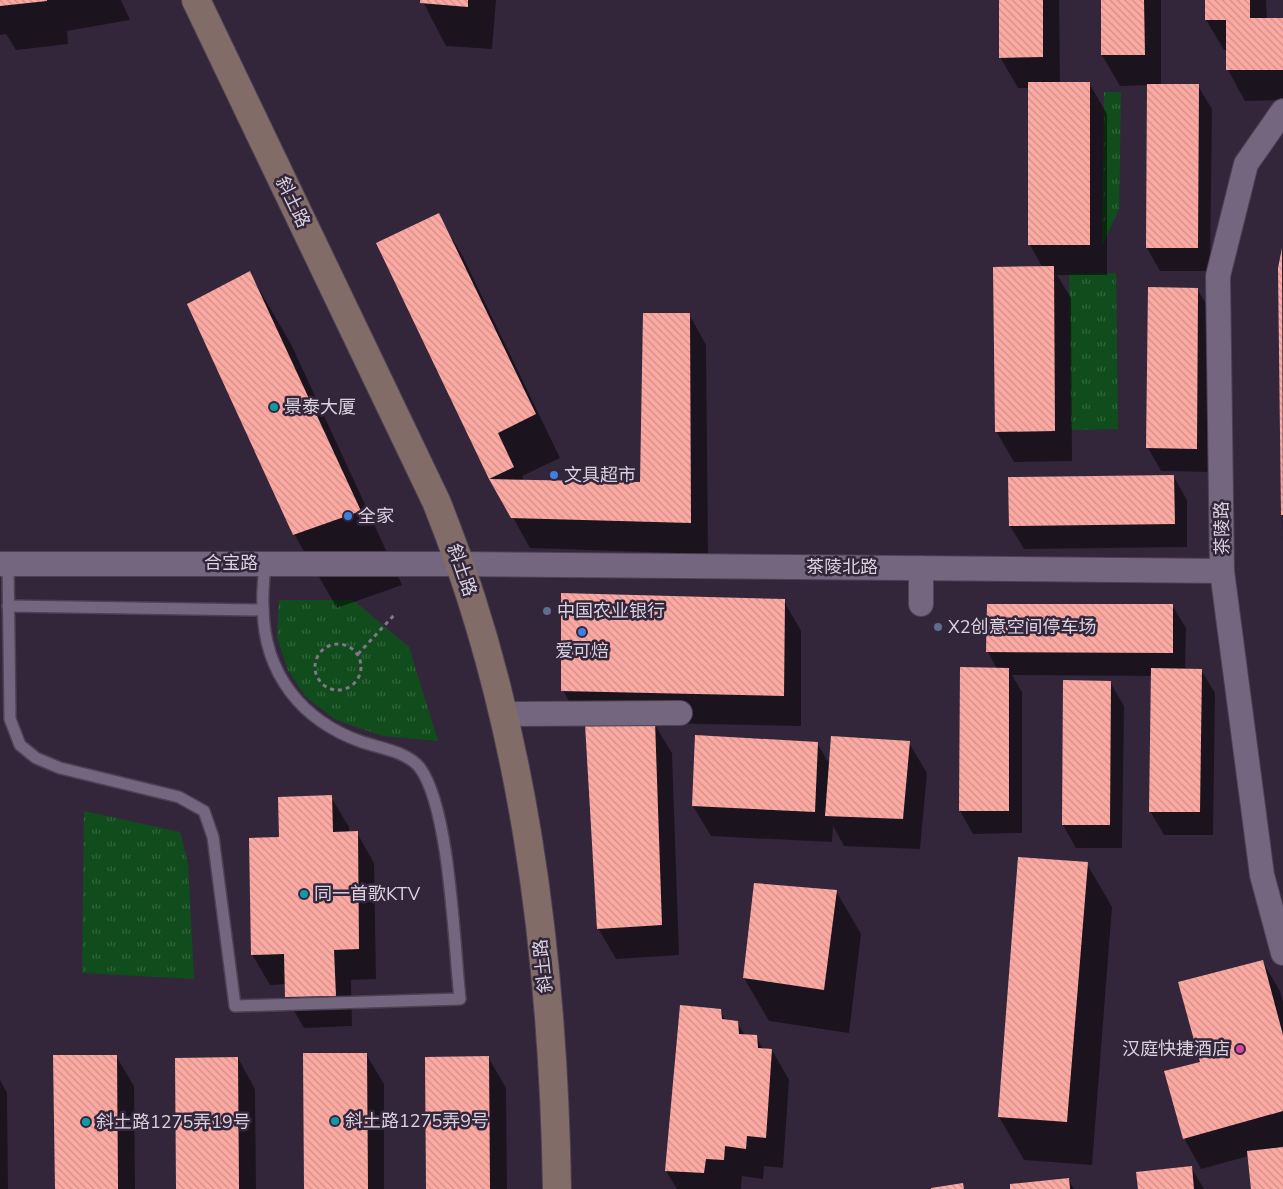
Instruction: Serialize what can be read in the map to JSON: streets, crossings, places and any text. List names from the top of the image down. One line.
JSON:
{"streets":{"main road":["斜土路"],"street":["茶陵路","合宝路","茶陵北路"]},"crossings":[["斜土路","合宝路"],["斜土路","茶陵北路"],["茶陵路","茶陵北路"],["合宝路","茶陵北路"]],"places":["景泰大厦","文具超市","全家","中国农业银行","X2创意空间停车场","爱可焙","同一首歌KTV","汉庭快捷酒店","斜土路1275弄9号","斜土路1275弄19号"]}
